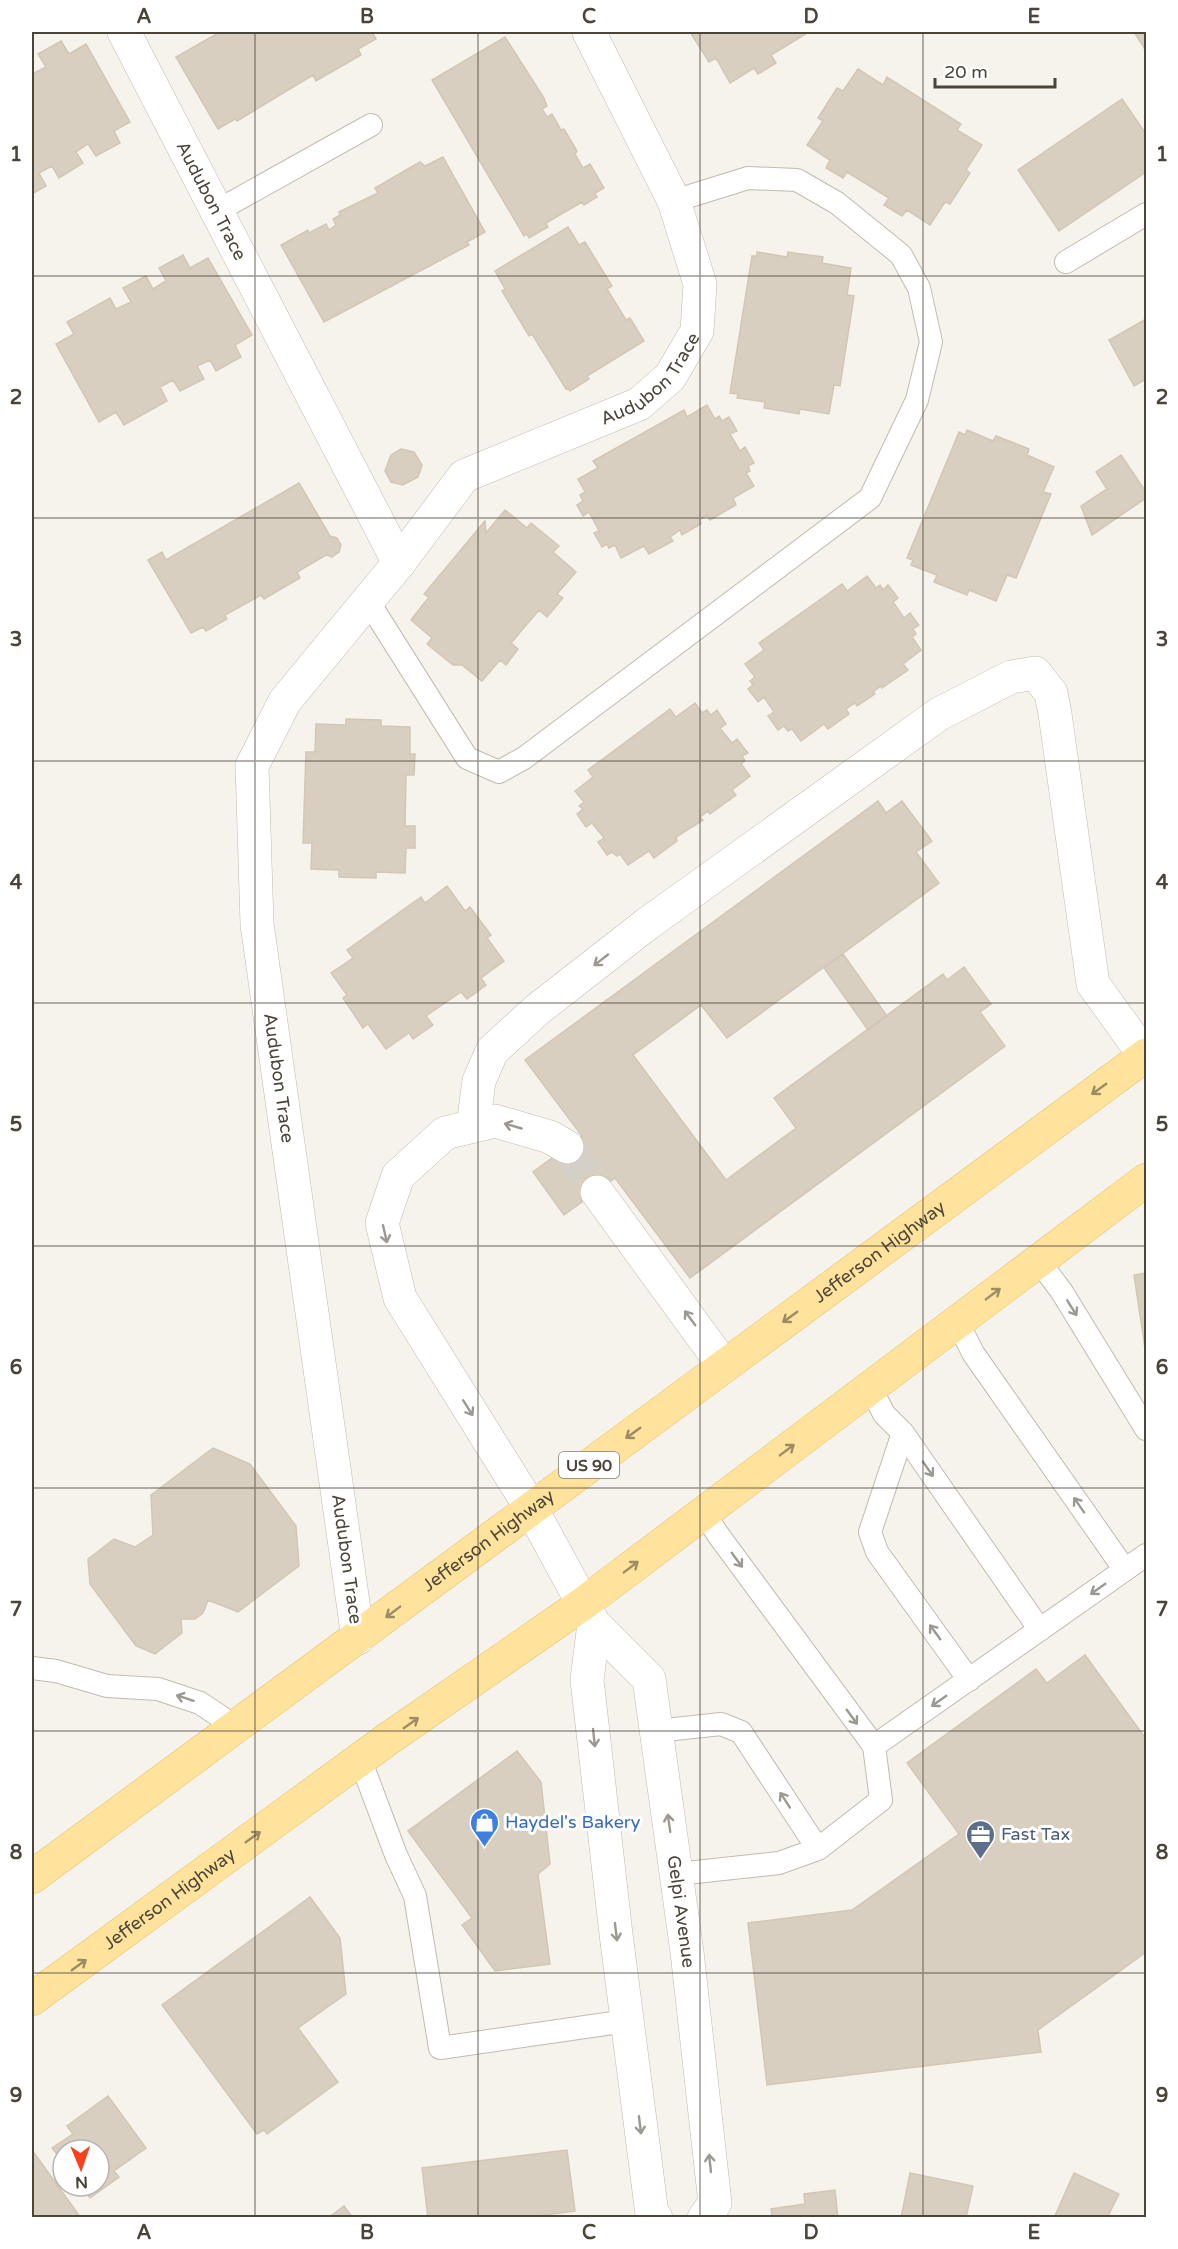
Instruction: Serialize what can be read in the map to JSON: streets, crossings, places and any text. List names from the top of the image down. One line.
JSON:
{"streets":{"main road":["Jefferson Highway","US 90"],"street":["Audubon Trace","Gelpi Avenue"]},"crossings":[["Audubon Trace","Jefferson Highway"],["Jefferson Highway","Gelpi Avenue"]],"places":{"shop":["Haydel's Bakery"],"office":["Fast Tax"]},"scale_bar":"20 m","north":"bottom","grid":{"columns":["A","B","C","D","E"],"rows":["1","2","3","4","5","6","7","8","9"]}}
